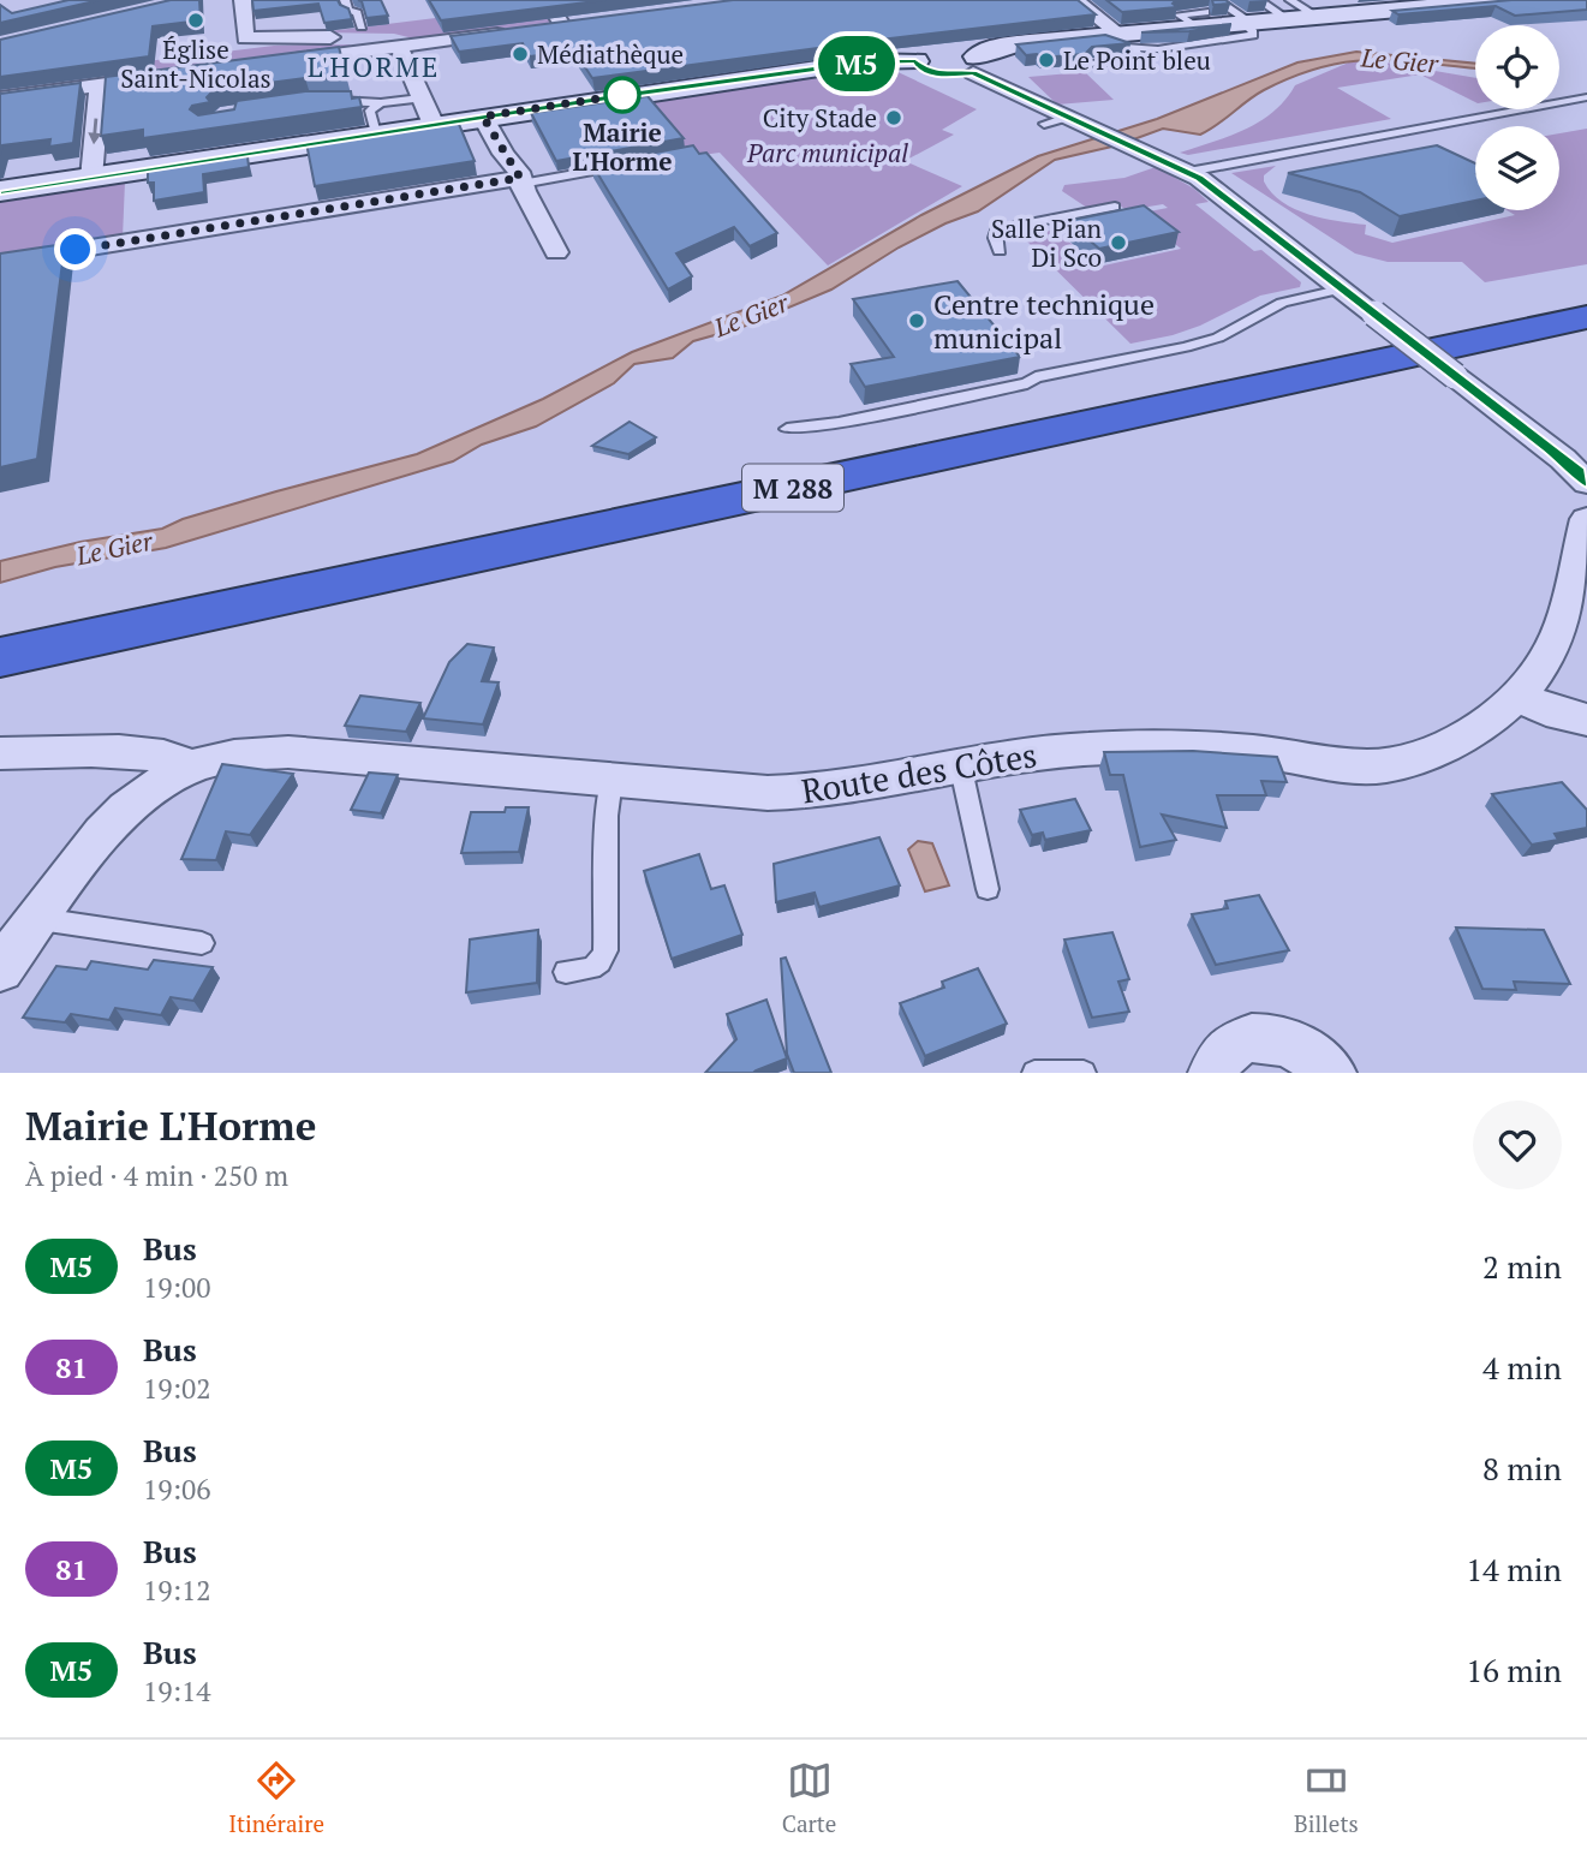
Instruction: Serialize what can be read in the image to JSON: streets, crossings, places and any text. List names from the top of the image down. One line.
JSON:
{"streets":{"highway":["M 288"],"street":["Route des Côtes"]},"districts":["L'HORME"],"water":["Le Gier"],"parks":["Parc municipal"],"places":["Église Saint-Nicolas","Médiathèque","Le Point bleu","Mairie L'Horme","City Stade","Salle Pian Di Sco","Centre technique municipal"],"lines":["bus line M5"],"page":{"on_map":"M5","heading":["Mairie L'Horme","À pied · 4 min · 250 m"],"list":[{"mark":"M5","name":"Bus","note":"19:00","value":"2 min"},{"mark":"81","name":"Bus","note":"19:02","value":"4 min"},{"mark":"M5","name":"Bus","note":"19:06","value":"8 min"},{"mark":"81","name":"Bus","note":"19:12","value":"14 min"},{"mark":"M5","name":"Bus","note":"19:14","value":"16 min"}],"tabs":["Itinéraire","Carte","Billets"]}}
